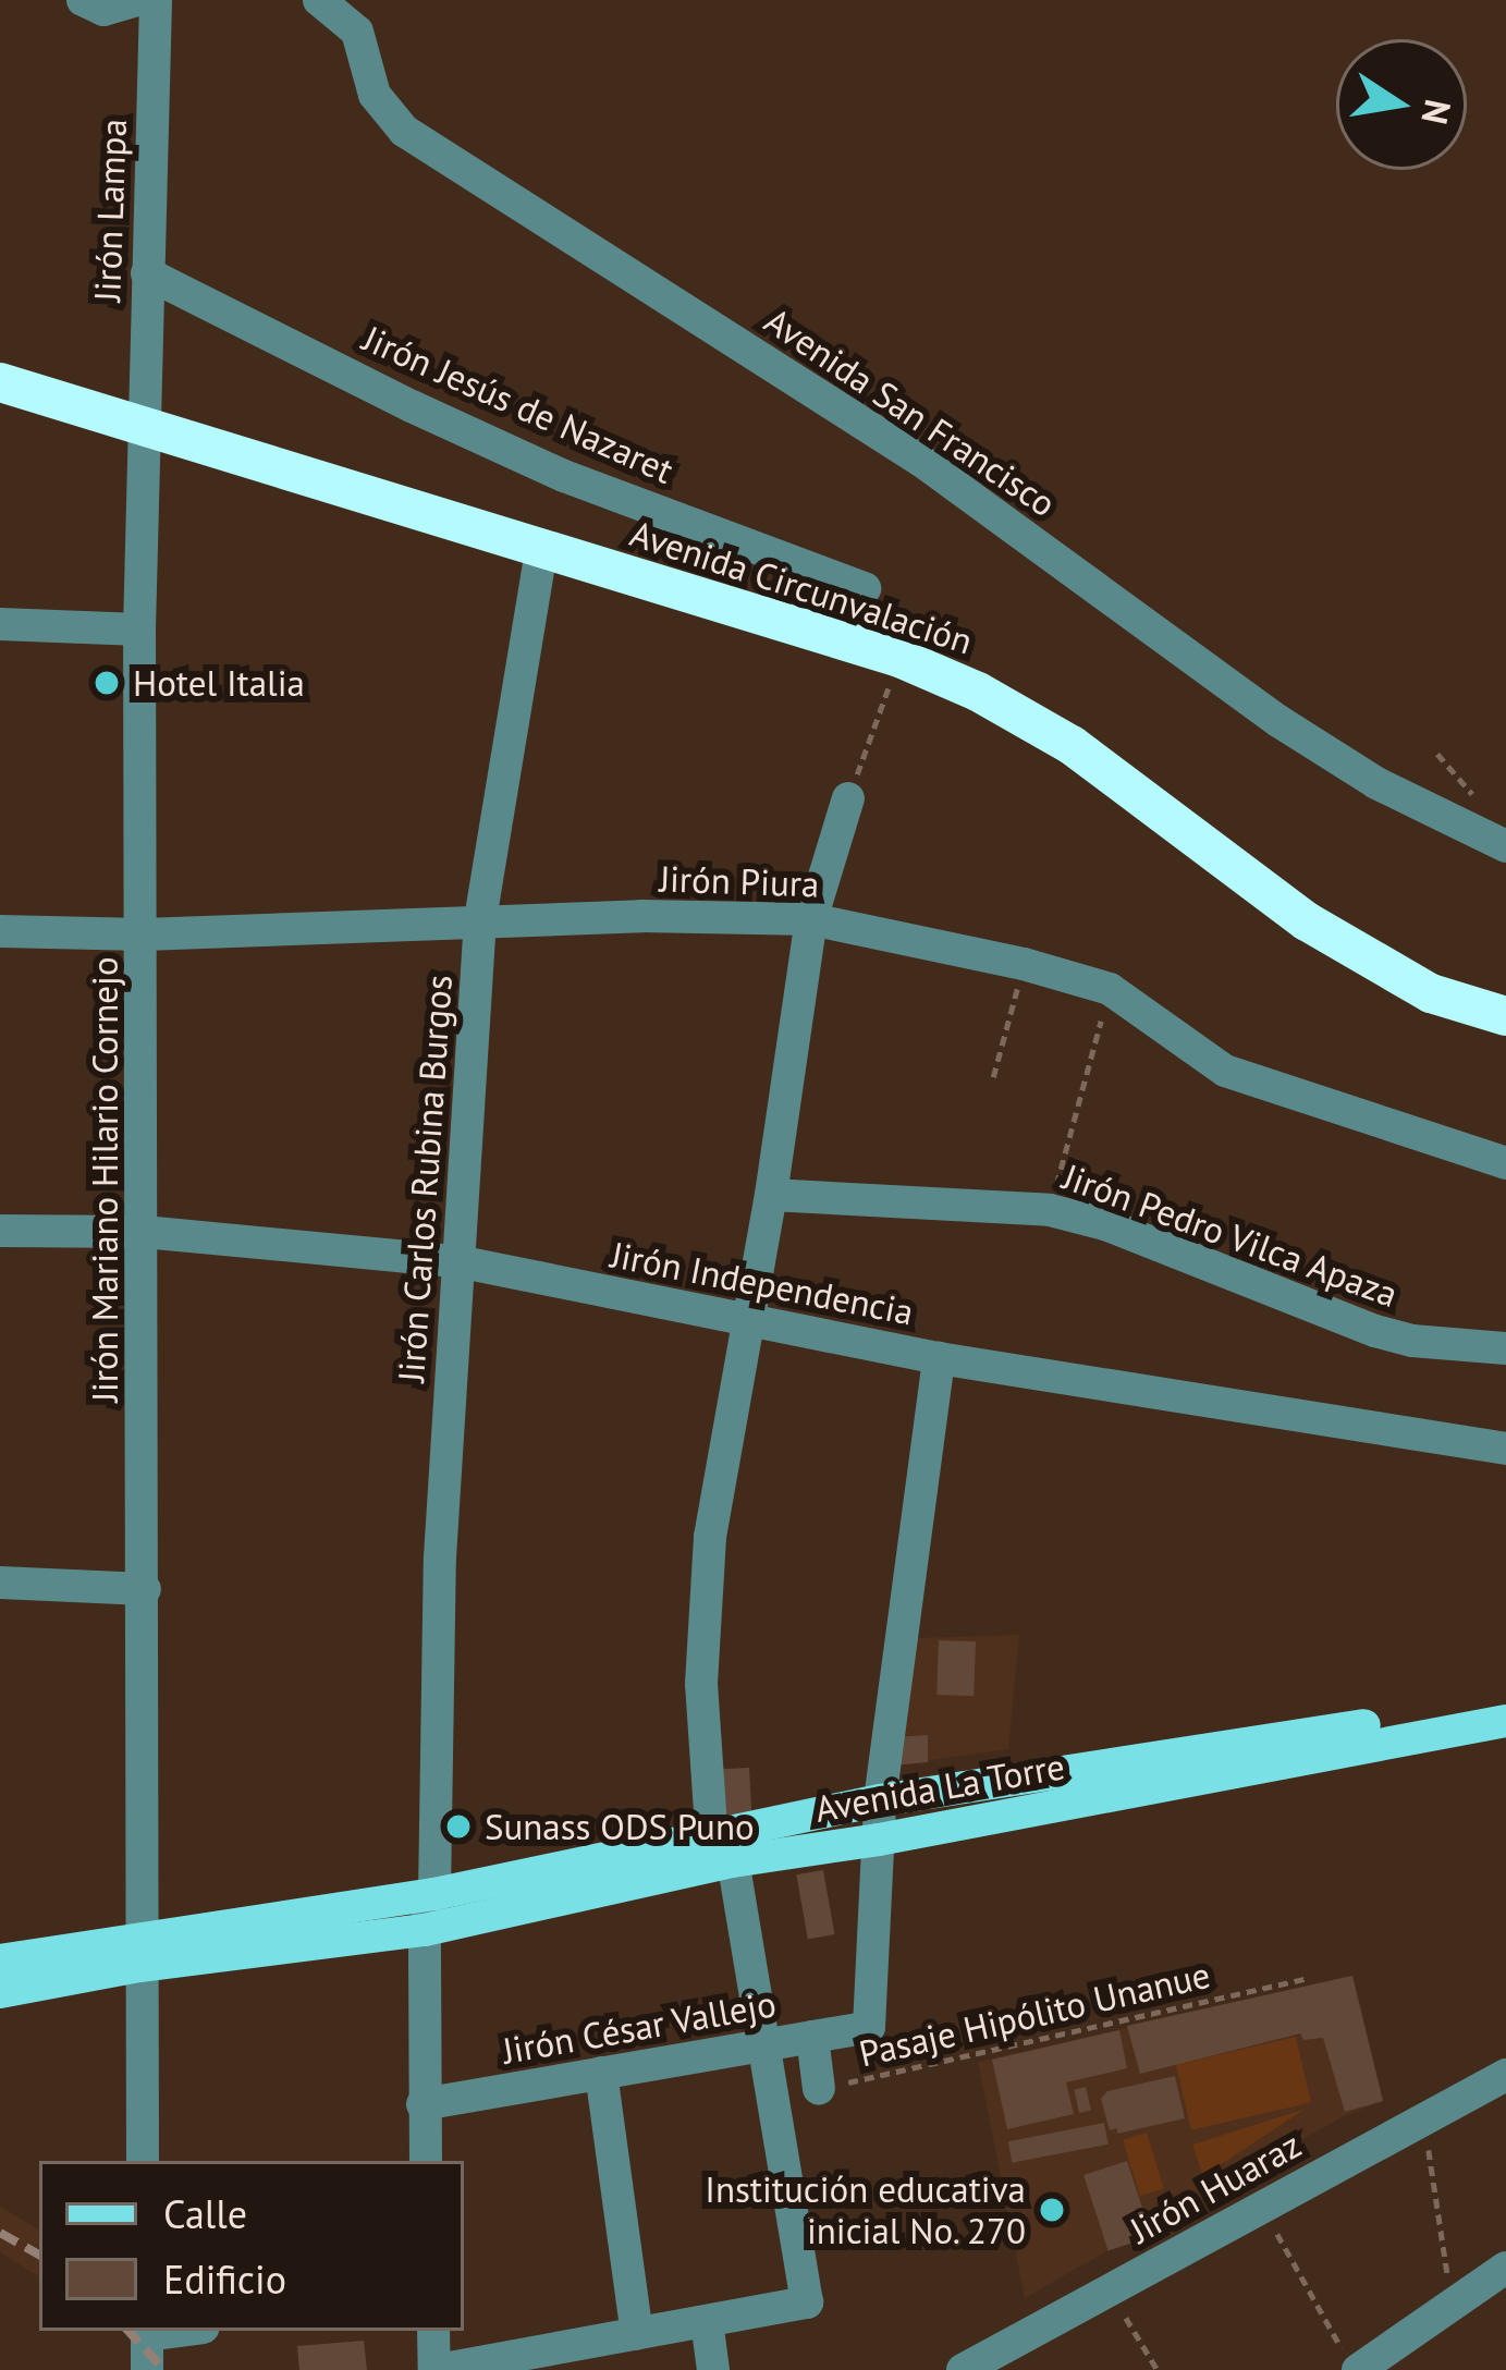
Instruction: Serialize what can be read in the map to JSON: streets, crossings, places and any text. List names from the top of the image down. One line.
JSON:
{"streets":{"highway":["Avenida Circunvalación"],"main road":["Avenida La Torre"],"street":["Jirón Lampa","Jirón Jesús de Nazaret","Avenida San Francisco","Jirón Piura","Jirón Carlos Rubina Burgos","Jirón Mariano Hilario Cornejo","Jirón Pedro Vilca Apaza","Jirón Independencia","Jirón César Vallejo","Jirón Huaraz"],"path":["Pasaje Hipólito Unanue"]},"crossings":[["Jirón Lampa","Jirón Jesús de Nazaret"],["Jirón Lampa","Avenida Circunvalación"],["Jirón Lampa","Jirón Mariano Hilario Cornejo"],["Avenida Circunvalación","Jirón Carlos Rubina Burgos"],["Avenida Circunvalación","Jirón Mariano Hilario Cornejo"],["Jirón Piura","Jirón Carlos Rubina Burgos"],["Jirón Piura","Jirón Mariano Hilario Cornejo"],["Jirón Carlos Rubina Burgos","Jirón Independencia"],["Jirón Carlos Rubina Burgos","Avenida La Torre"],["Jirón Carlos Rubina Burgos","Jirón César Vallejo"],["Jirón Mariano Hilario Cornejo","Jirón Independencia"],["Jirón Mariano Hilario Cornejo","Avenida La Torre"],["Avenida La Torre","Jirón César Vallejo"]],"places":["Hotel Italia","Sunass ODS Puno","Institución educativa inicial No. 270"],"legend":["Calle","Edificio"],"north":"right"}
